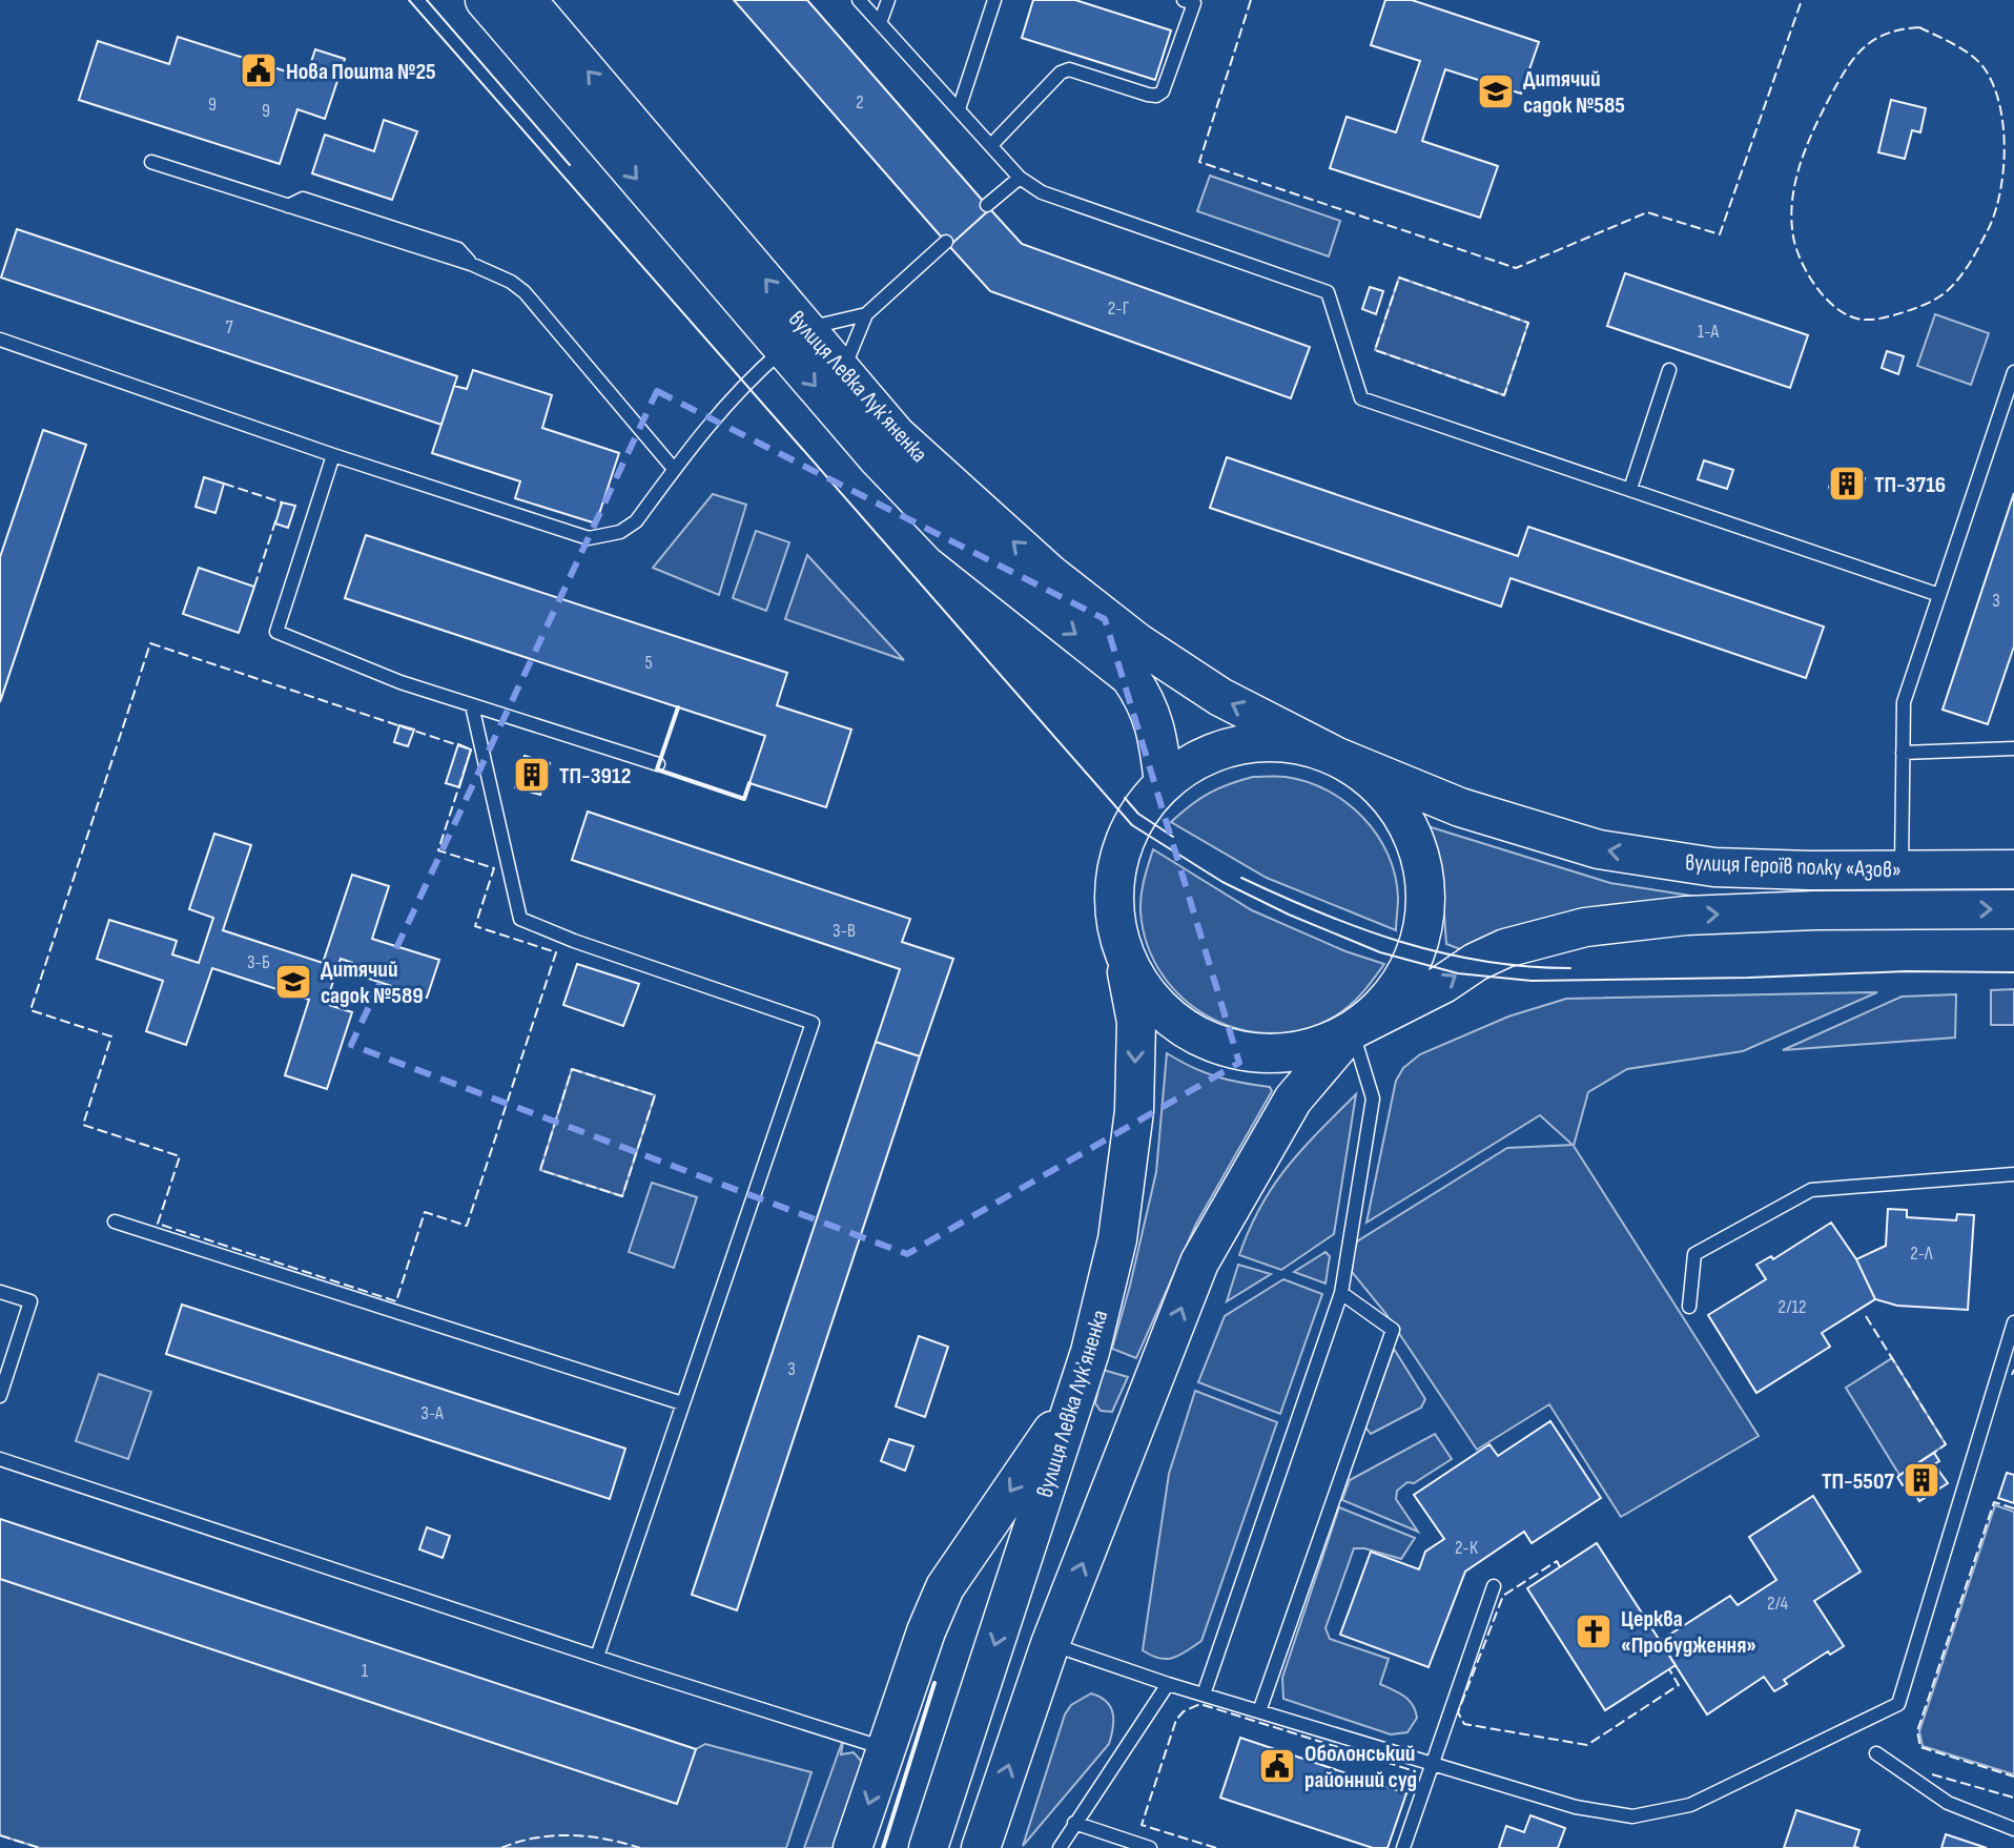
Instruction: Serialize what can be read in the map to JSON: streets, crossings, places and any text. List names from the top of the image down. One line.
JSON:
{"streets":{"main road":["вулиця Левка Лукʼяненка","вулиця Героїв полку «Азов»"]},"crossings":[["вулиця Левка Лукʼяненка","вулиця Героїв полку «Азов»"]],"places":{"public building":["Нова Пошта №25","Оболонський районний суд"],"school or university":["Дитячий садок №585","Дитячий садок №589"],"building":["ТП-3716","ТП-3912","ТП-5507"],"church":["Церква «Пробудження»"]},"house_numbers":["2","9","9","2-Г","7","1-А","3","5","3-В","3-Б","2-Л","2/12","3","3-А","2-К","2/4","1"]}
